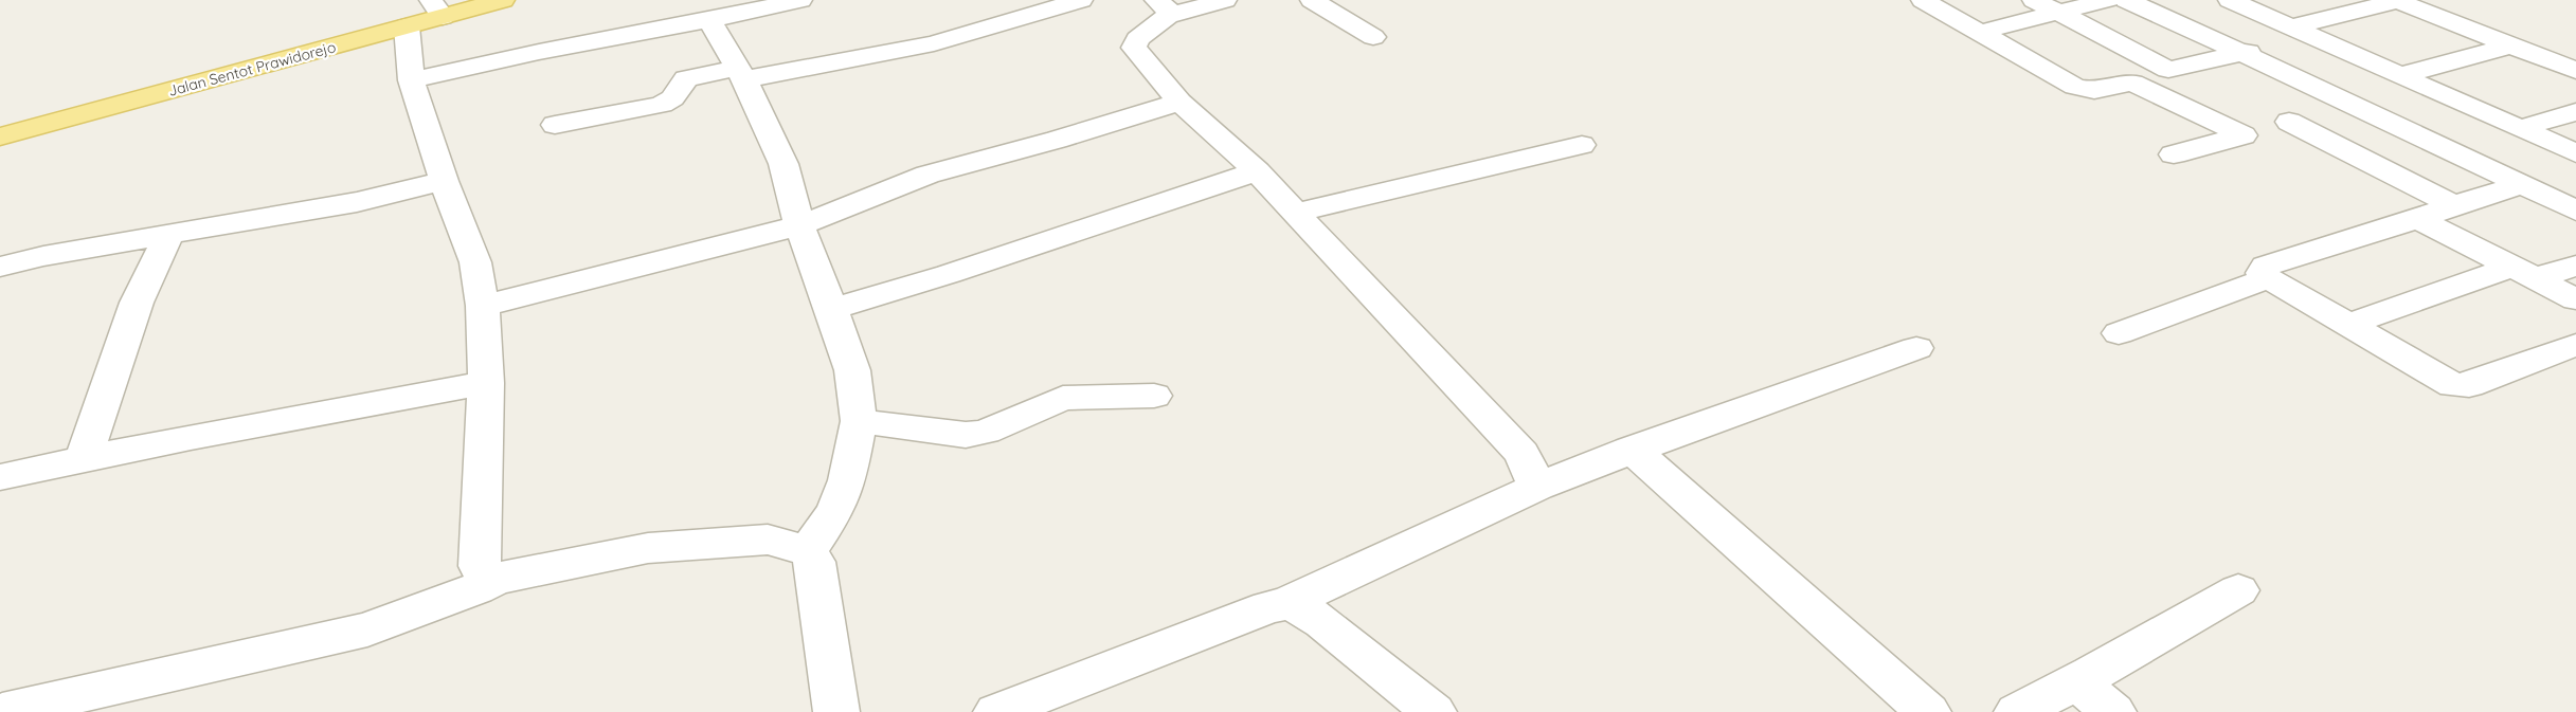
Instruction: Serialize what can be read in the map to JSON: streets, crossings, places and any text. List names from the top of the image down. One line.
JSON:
{"streets":{"main road":["Jalan Sentot Prawidorejo"]}}
